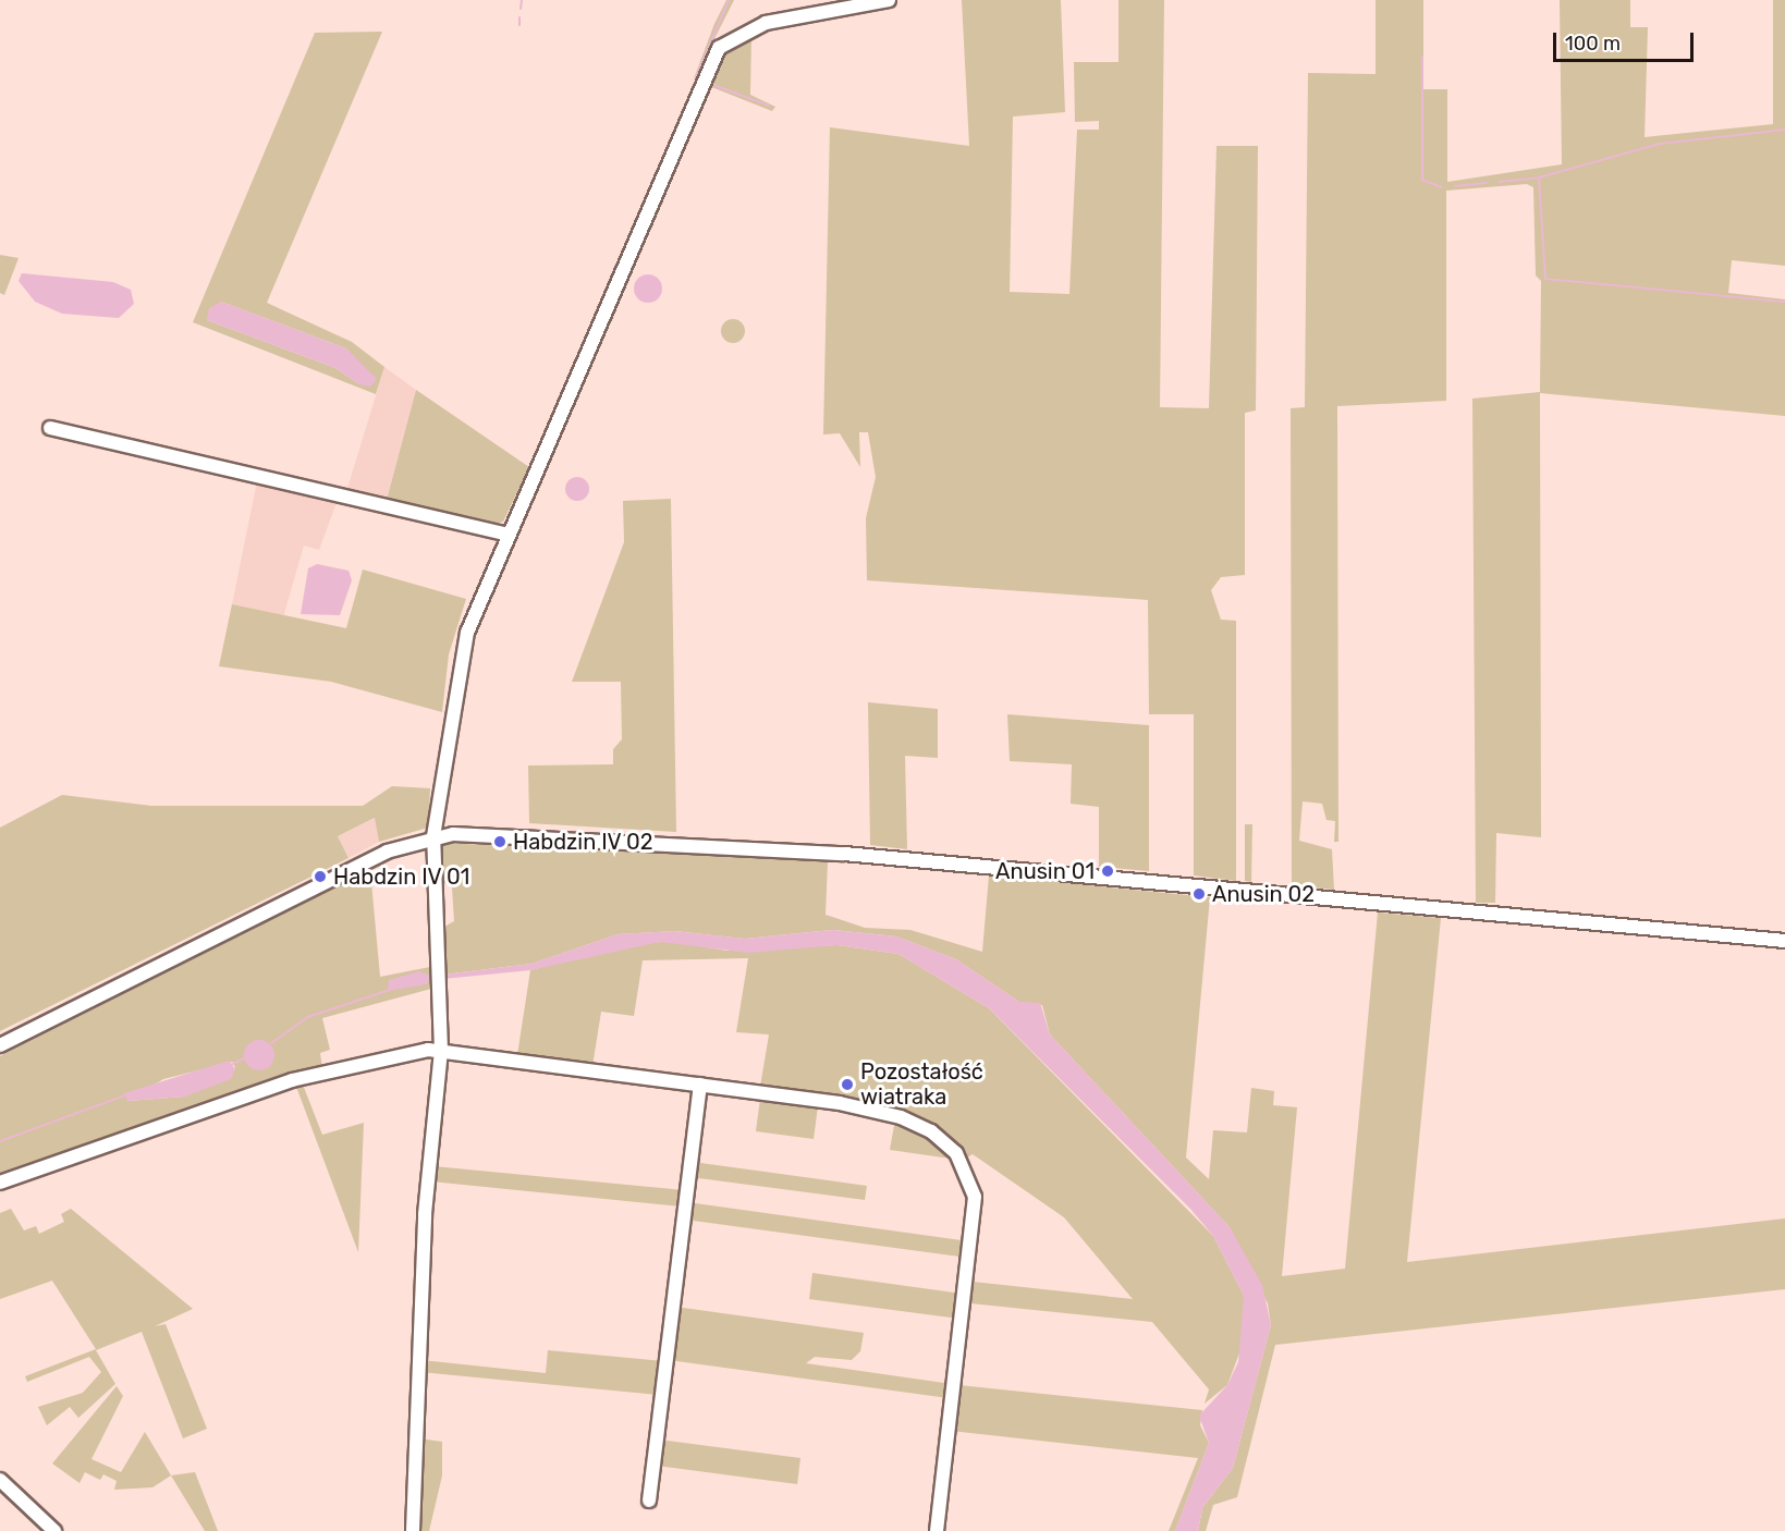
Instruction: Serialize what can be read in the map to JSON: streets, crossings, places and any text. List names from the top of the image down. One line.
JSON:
{"places":["Habdzin IV 02","Anusin 01","Habdzin IV 01","Anusin 02","Pozostałość wiatraka"],"scale_bar":"100 m"}
